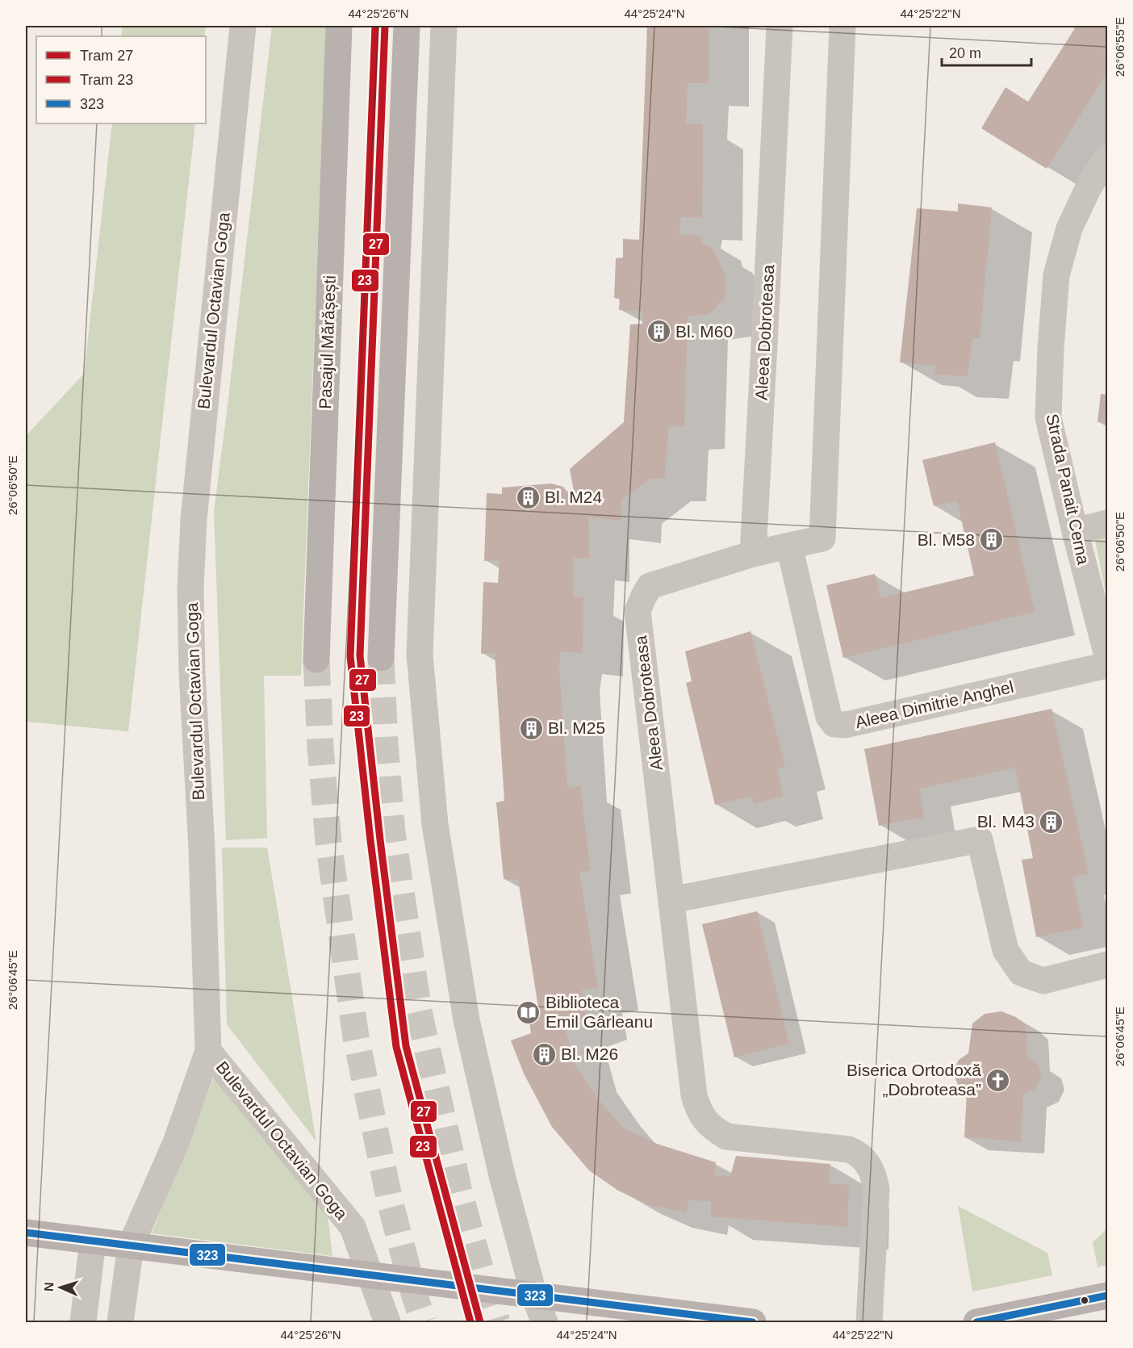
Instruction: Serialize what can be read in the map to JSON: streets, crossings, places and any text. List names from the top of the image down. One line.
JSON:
{"streets":{"main road":["Pasajul Mărășești"],"street":["Bulevardul Octavian Goga","Aleea Dobroteasa","Strada Panait Cerna","Aleea Dimitrie Anghel"]},"places":{"building":["Bl. M60","Bl. M24","Bl. M58","Bl. M25","Bl. M43","Bl. M26"],"library":["Biblioteca Emil Gârleanu"],"church":["Biserica Ortodoxă „Dobroteasa”"]},"lines":["tram line 27","tram line 23","transit line 323"],"legend":["Tram 27","Tram 23","323"],"scale_bar":"20 m","north":"left","coordinates":["44°25'26\"N","44°25'24\"N","44°25'22\"N","26°06'55\"E","26°06'50\"E","26°06'45\"E"]}
